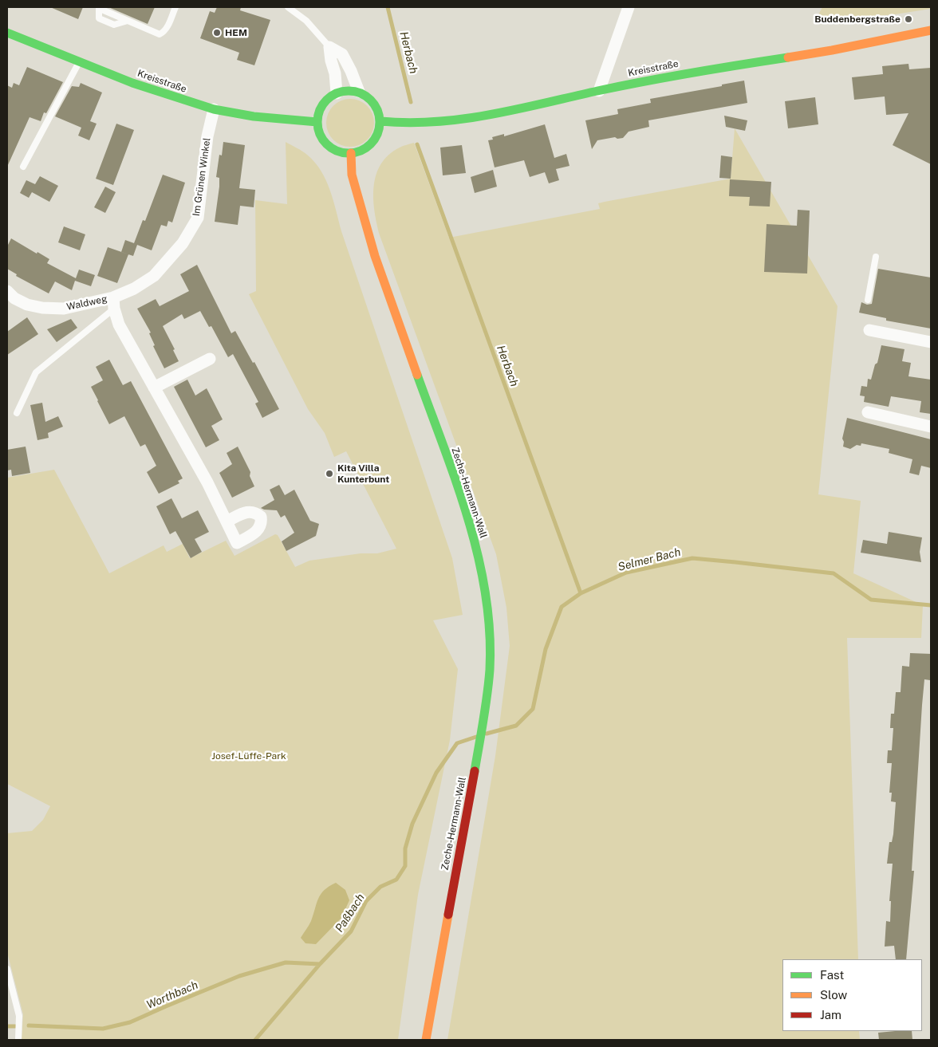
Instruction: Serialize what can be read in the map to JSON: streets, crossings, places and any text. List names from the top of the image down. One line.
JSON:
{"streets":{"main road":["Kreisstraße","Zeche-Hermann-Wall"],"street":["Im Grünen Winkel","Waldweg"]},"crossings":[["Kreisstraße","Im Grünen Winkel"],["Kreisstraße","Zeche-Hermann-Wall"],["Im Grünen Winkel","Waldweg"]],"water":["Herbach","Selmer Bach","Paßbach","Worthbach"],"parks":["Josef-Lüffe-Park"],"places":["Buddenbergstraße","HEM","Kita Villa Kunterbunt"],"legend":["Fast","Slow","Jam"]}
